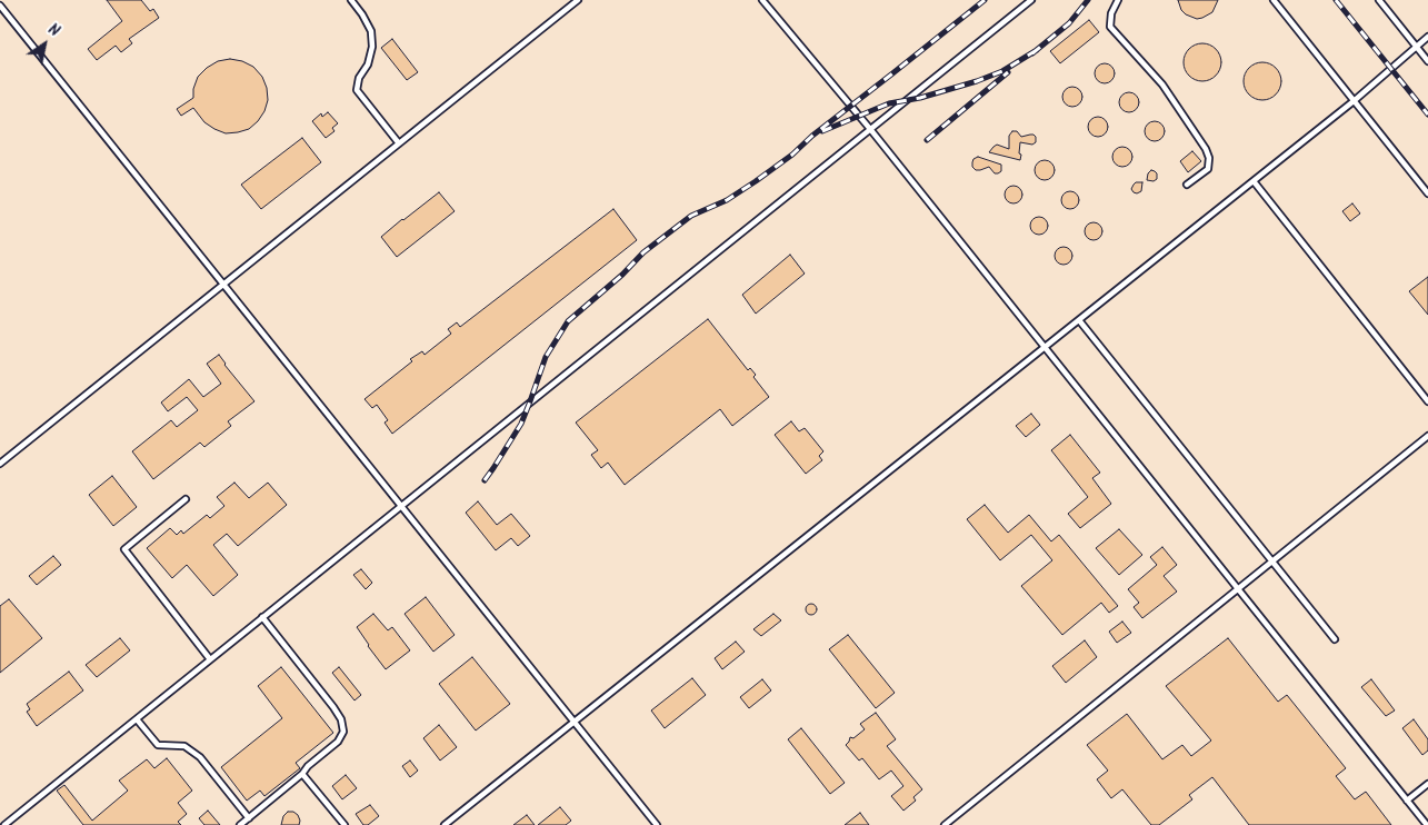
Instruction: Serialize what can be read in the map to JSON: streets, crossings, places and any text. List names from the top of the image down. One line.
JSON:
{"north":"top right"}
